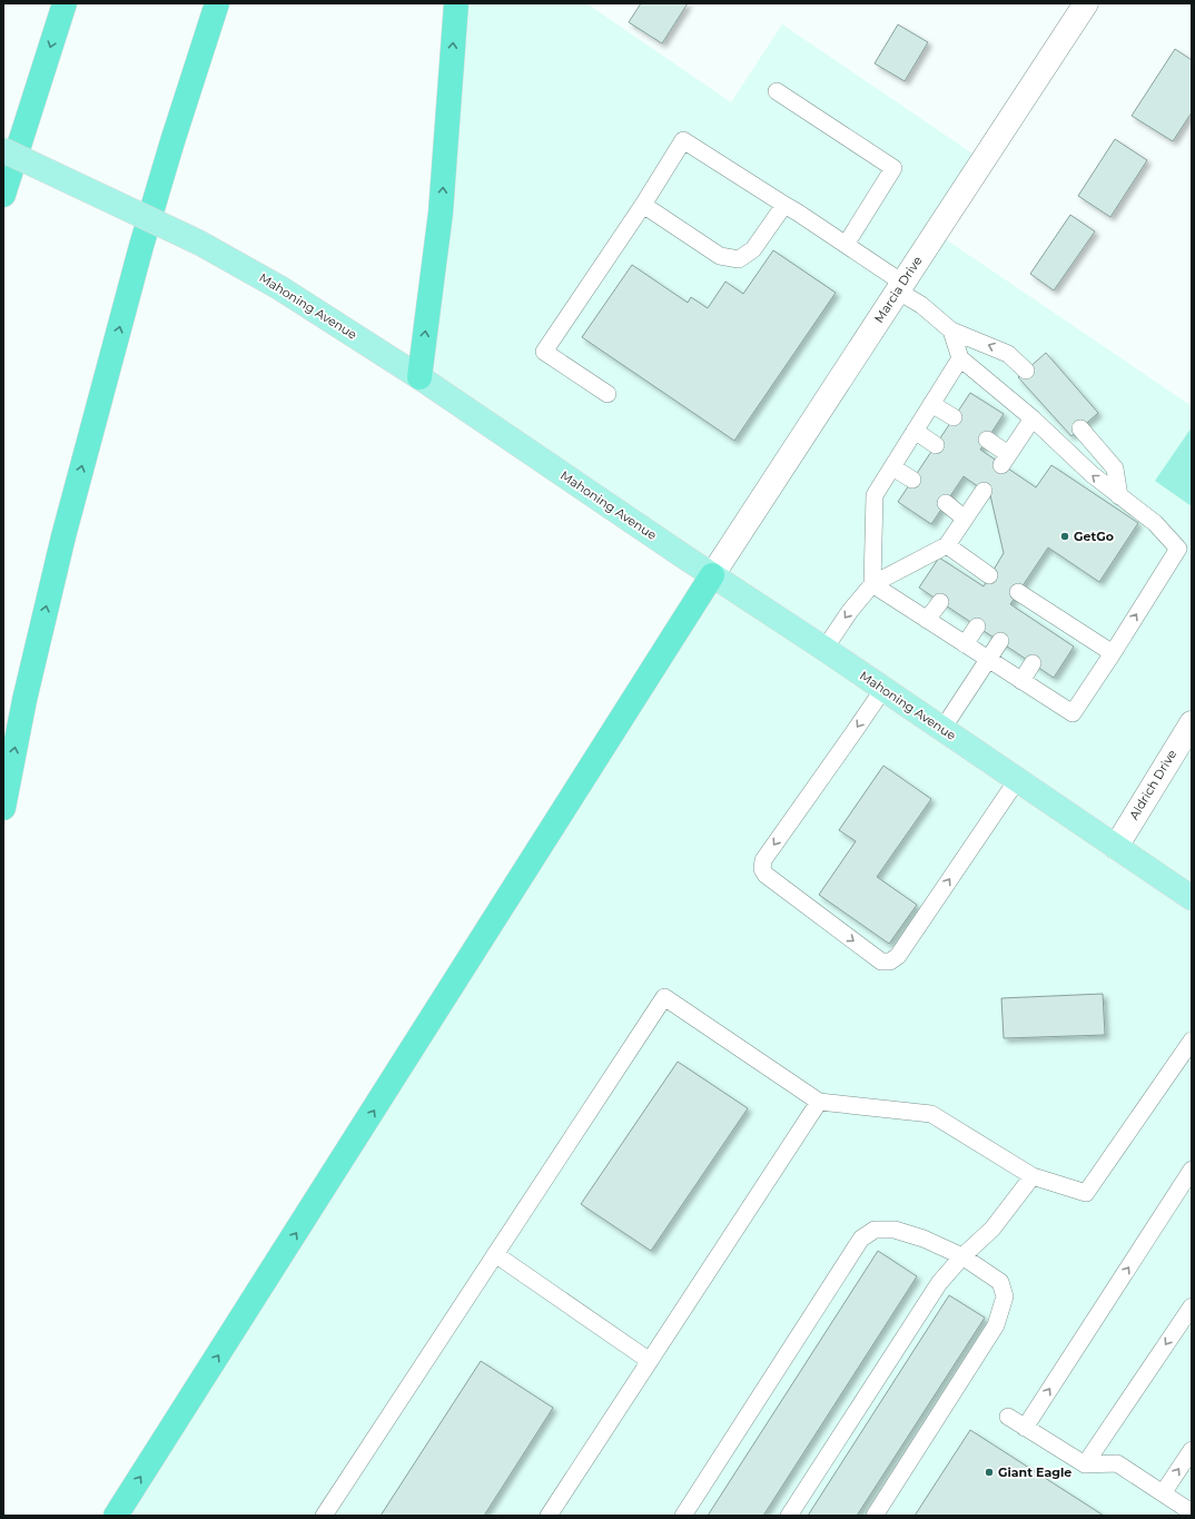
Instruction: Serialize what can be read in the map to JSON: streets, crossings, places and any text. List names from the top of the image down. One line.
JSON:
{"streets":{"main road":["Mahoning Avenue"],"street":["Marcia Drive","Aldrich Drive"]},"crossings":[["Marcia Drive","Mahoning Avenue"],["Mahoning Avenue","Aldrich Drive"]],"places":["GetGo","Giant Eagle"]}
